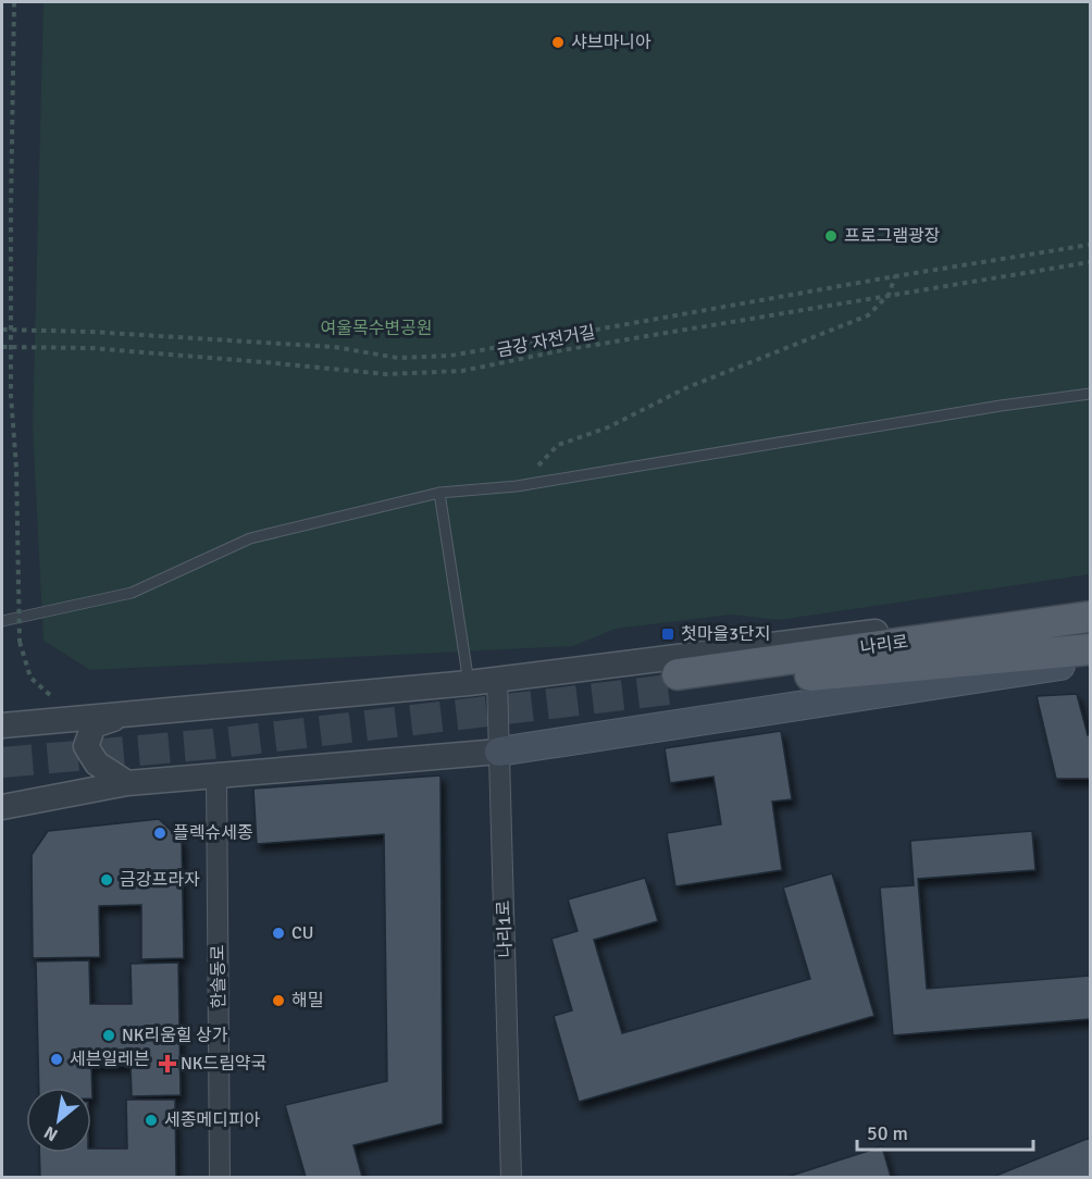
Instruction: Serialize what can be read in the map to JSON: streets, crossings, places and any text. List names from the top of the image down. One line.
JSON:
{"streets":{"main road":["나리로"],"street":["나리1로","한솔동로"],"path":["금강 자전거길"]},"parks":["여울목수변공원"],"places":{"other":["샤브마니아","프로그램광장","플렉슈세종","금강프라자","CU","해밀","NK리움힐 상가","세븐일레븐","세종메디피아"],"transit":["첫마을3단지"],"health":["NK드림약국"]},"scale_bar":"50 m","north":"bottom left"}
